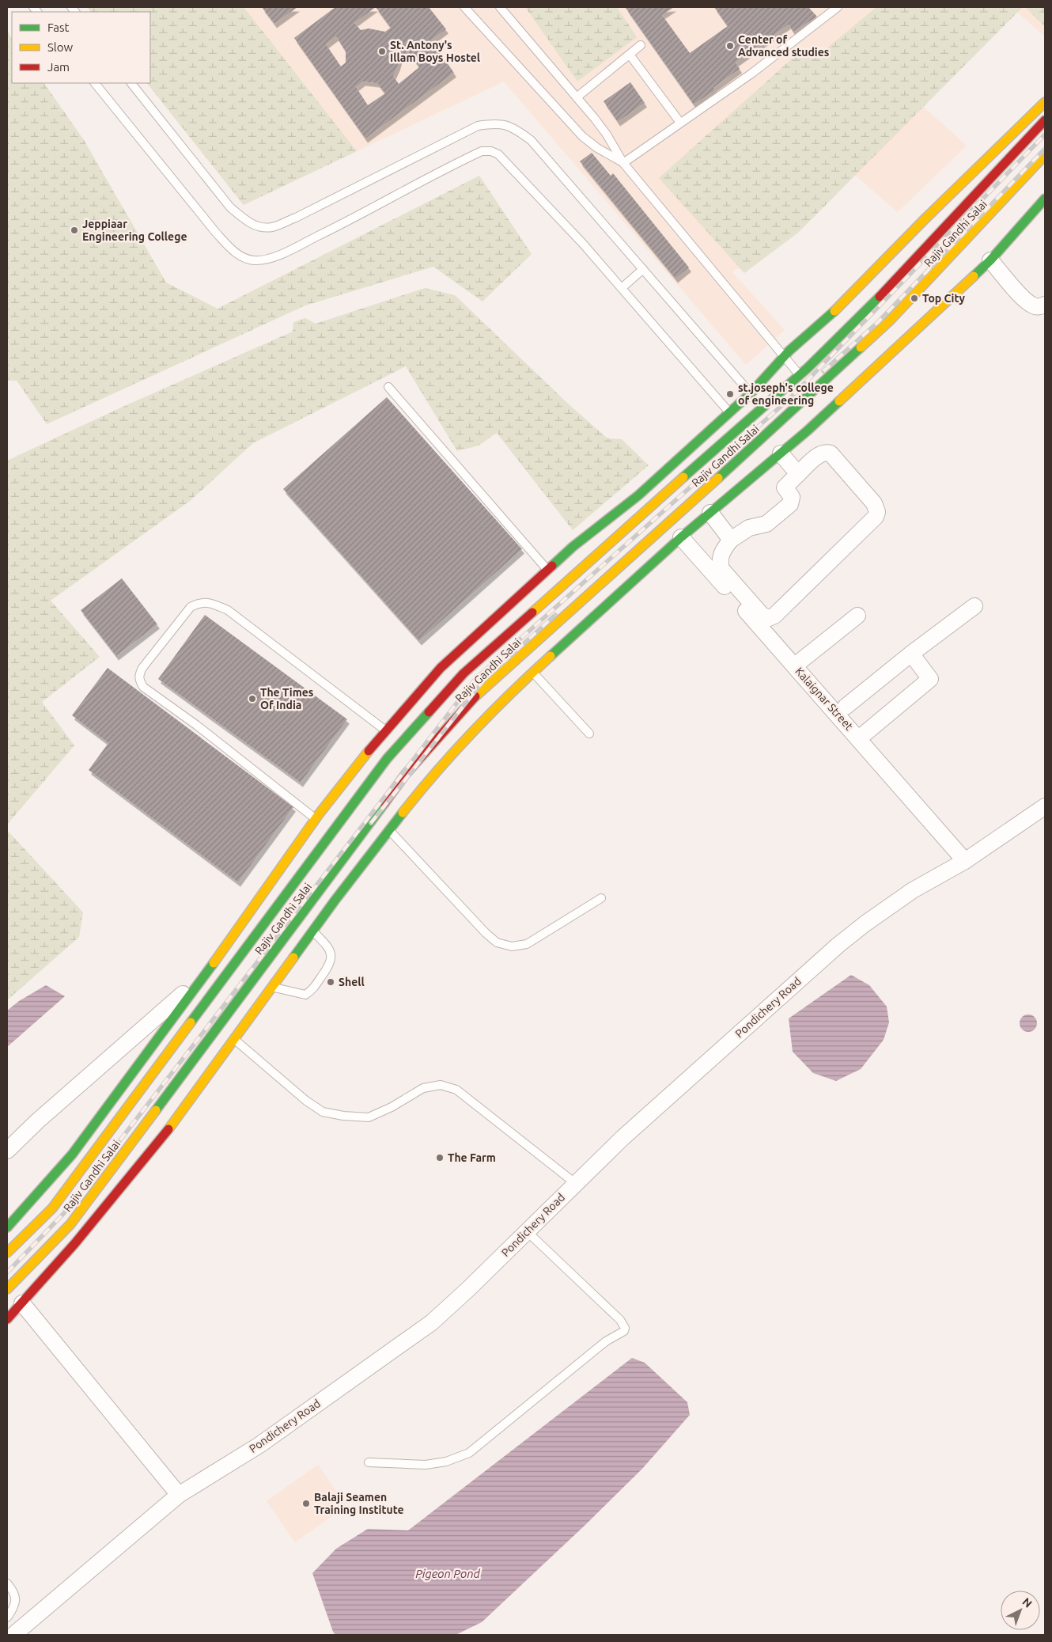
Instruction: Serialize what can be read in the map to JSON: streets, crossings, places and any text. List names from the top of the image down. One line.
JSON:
{"streets":{"main road":["Rajiv Gandhi Salai"],"street":["Kalaignar Street","Pondichery Road"]},"crossings":[["Kalaignar Street","Pondichery Road"]],"water":["Pigeon Pond"],"places":["Center of Advanced studies","St. Antony's Illam Boys Hostel","Jeppiaar Engineering College","Top City","st.joseph's college of engineering","The Times Of India","Shell","The Farm","Balaji Seamen Training Institute"],"legend":["Fast","Slow","Jam"],"north":"top right"}
